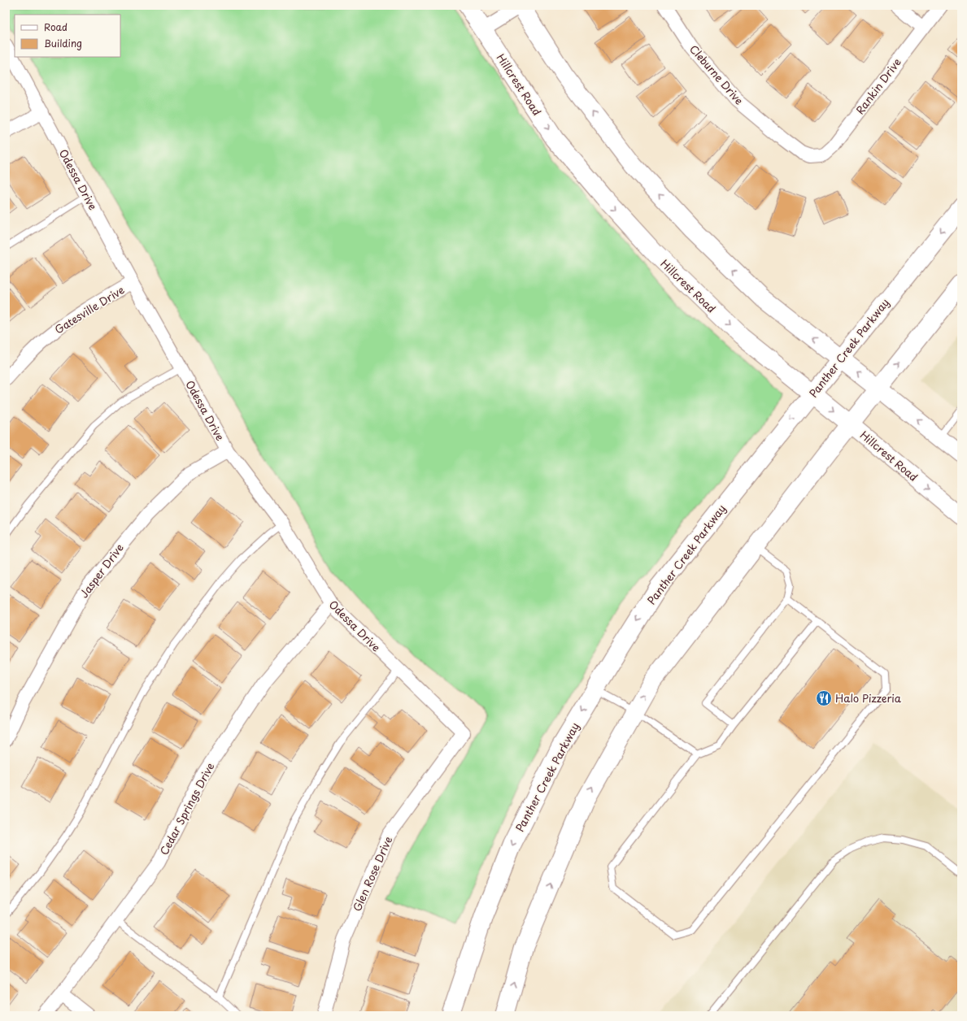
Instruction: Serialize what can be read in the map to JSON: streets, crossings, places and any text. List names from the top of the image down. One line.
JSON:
{"streets":{"main road":["Hillcrest Road","Panther Creek Parkway"],"street":["Cleburne Drive","Rankin Drive","Odessa Drive","Gatesville Drive","Jasper Drive","Cedar Springs Drive","Glen Rose Drive"]},"crossings":[["Cleburne Drive","Rankin Drive"],["Hillcrest Road","Panther Creek Parkway"],["Odessa Drive","Gatesville Drive"],["Odessa Drive","Jasper Drive"],["Odessa Drive","Cedar Springs Drive"],["Odessa Drive","Glen Rose Drive"]],"places":{"restaurant":["Halo Pizzeria"]},"legend":["Road","Building"]}
